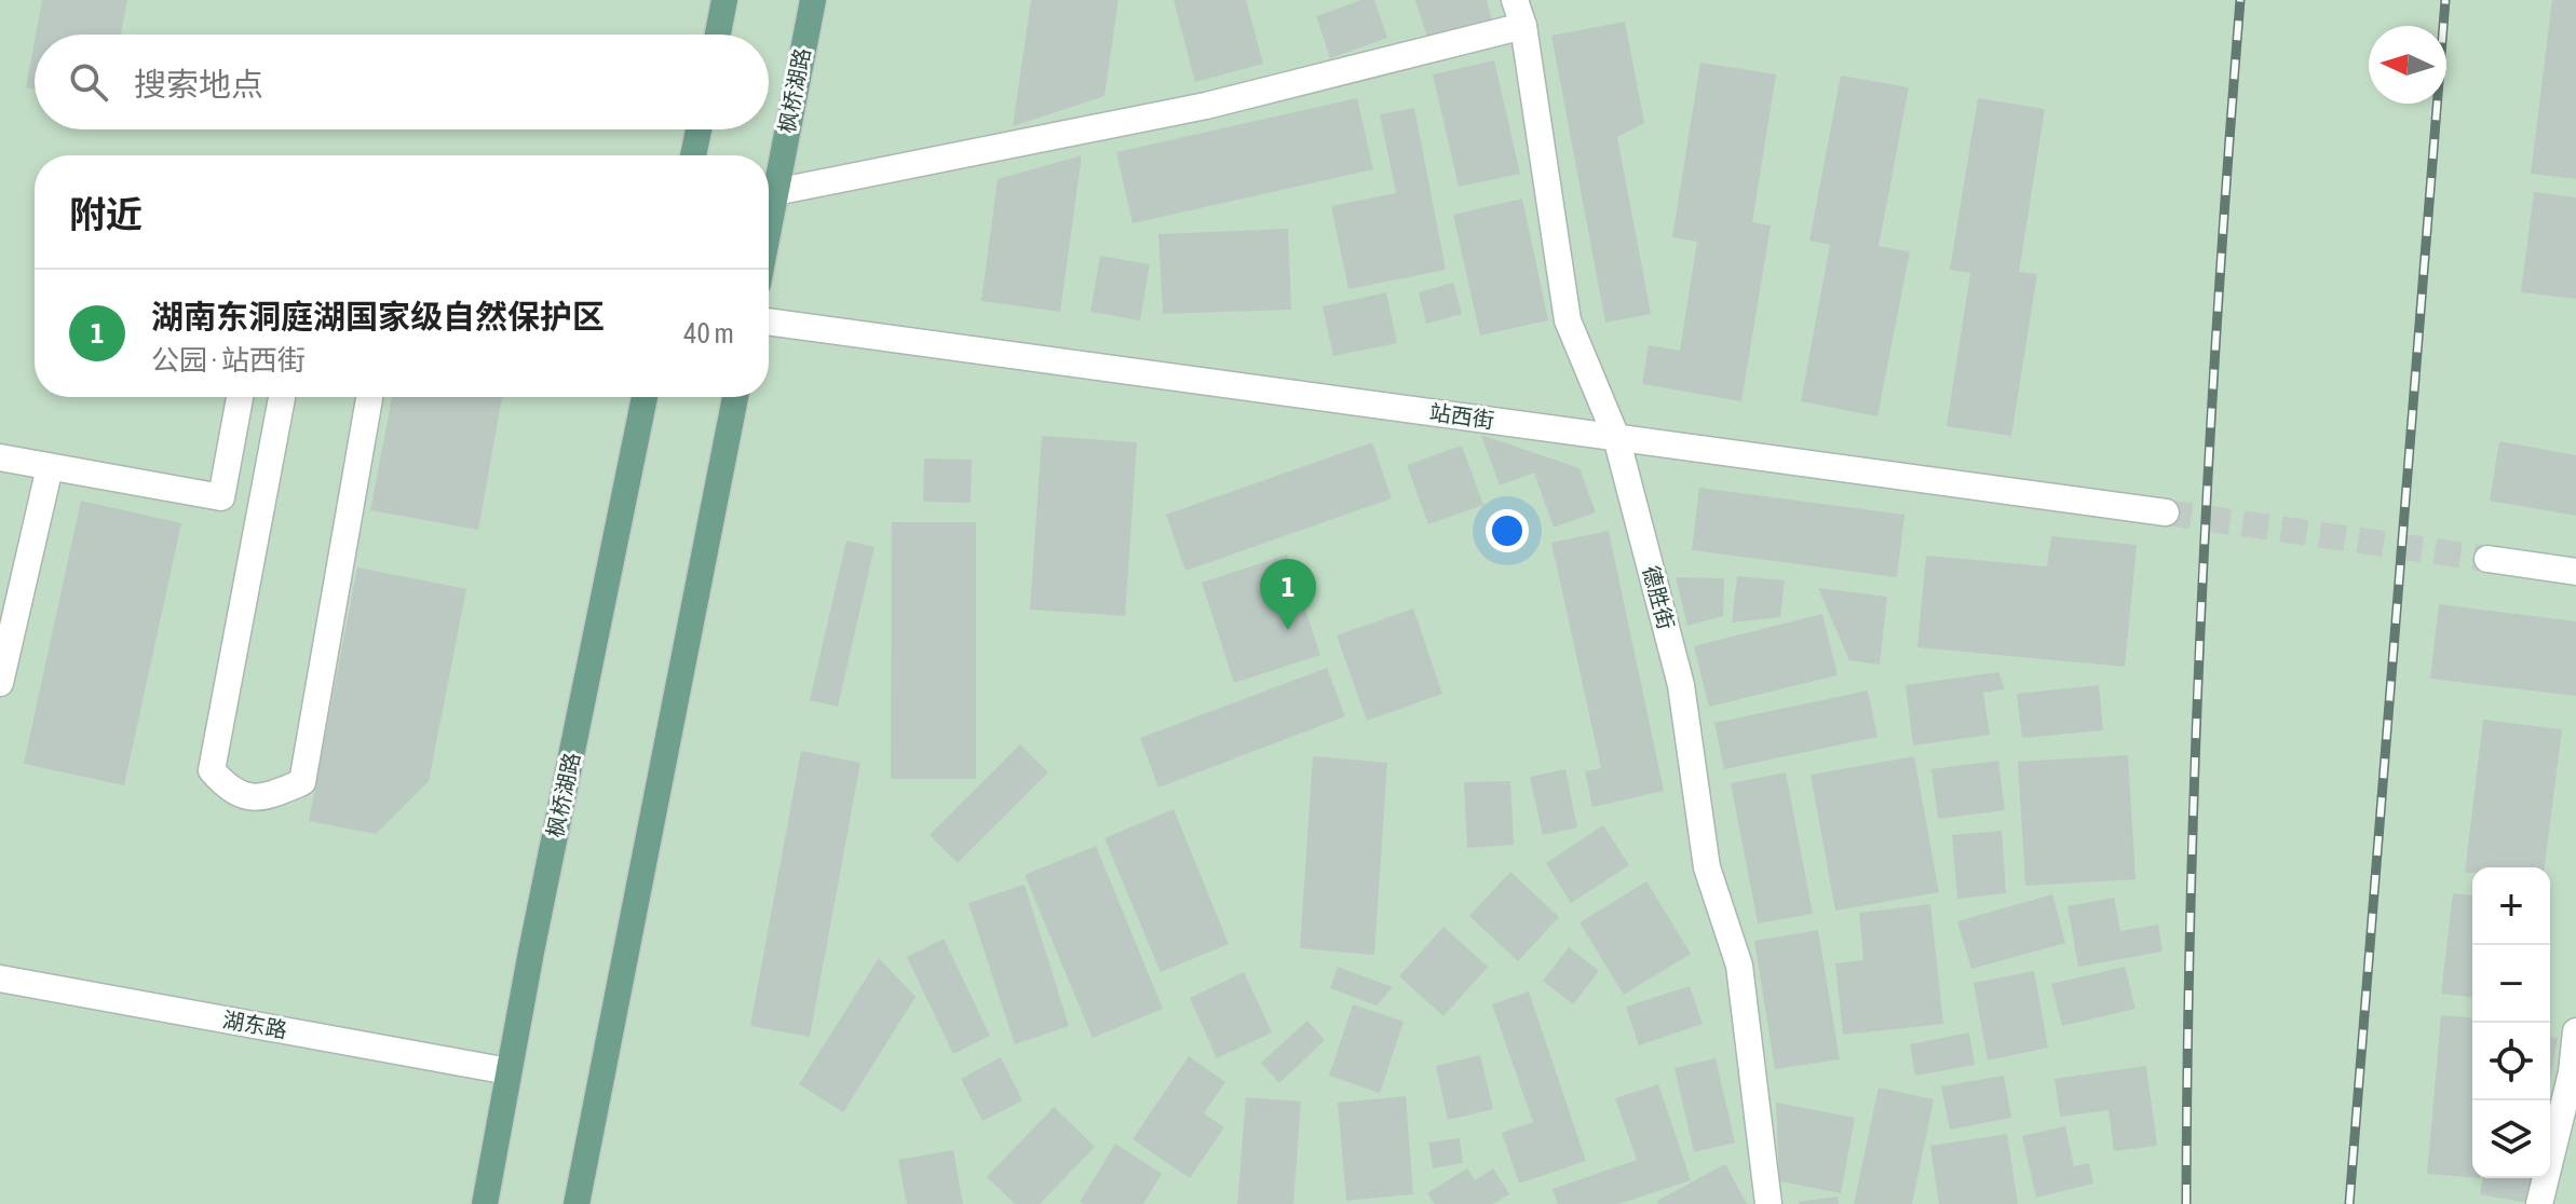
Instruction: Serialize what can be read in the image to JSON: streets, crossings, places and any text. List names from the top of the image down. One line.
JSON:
{"streets":{"main road":["枫桥湖路"],"street":["站西街","德胜街","湖东路"]},"crossings":[["枫桥湖路","湖东路"],["站西街","德胜街"]],"north":"left","page":{"search":"搜索地点","heading":"附近","list":[{"mark":"1","name":"湖南东洞庭湖国家级自然保护区","note":"公园 · 站西街","value":"40 m"}],"pins":"1","map_buttons":["+","−"]}}
